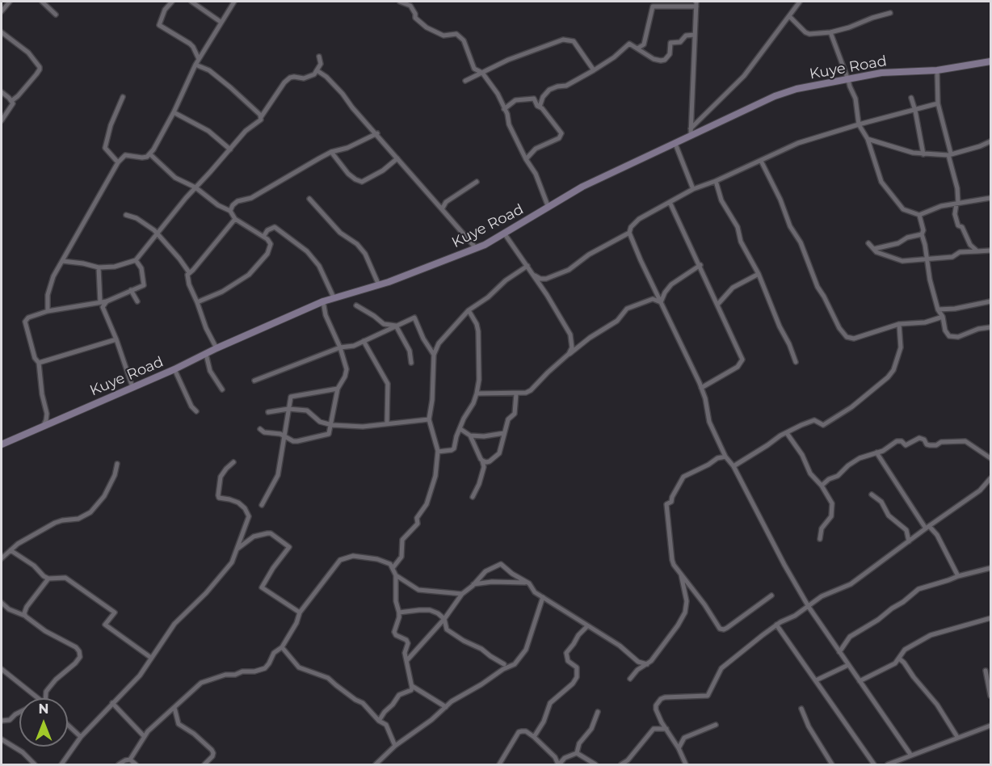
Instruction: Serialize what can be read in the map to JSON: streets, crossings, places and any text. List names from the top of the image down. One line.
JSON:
{"streets":{"street":["Kuye Road"]},"north":"top"}
